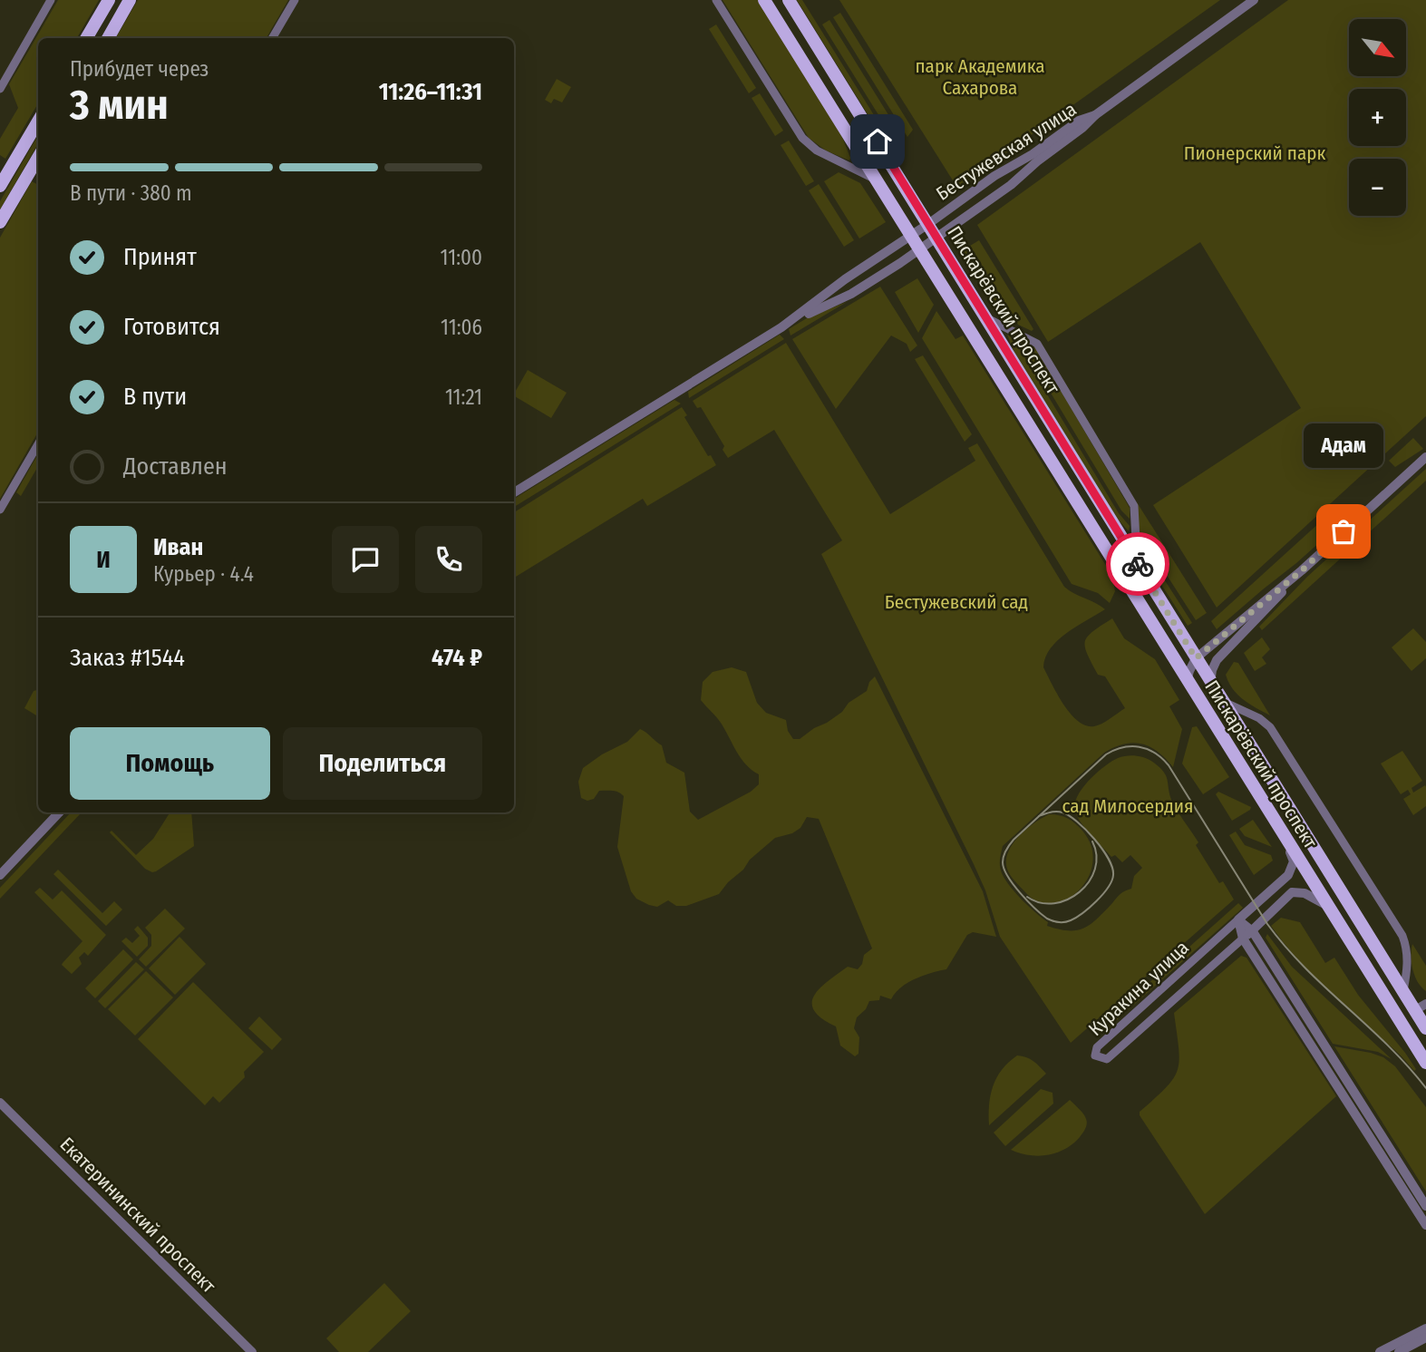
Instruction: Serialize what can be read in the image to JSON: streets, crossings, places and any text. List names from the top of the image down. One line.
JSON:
{"streets":{"main road":["Пискарёвский проспект"],"street":["Бестужевская улица","Куракина улица","Екатерининский проспект"]},"crossings":[["Бестужевская улица","Пискарёвский проспект"],["Пискарёвский проспект","Куракина улица"]],"parks":["парк Академика Сахарова","Пионерский парк","Бестужевский сад","сад Милосердия"],"places":["Адам"],"north":"bottom right","page":{"map_buttons":["+","−"],"heading":["3 мин","Прибудет через","11:26–11:31"],"panel":["Иван","Курьер · 4.4","Заказ #1544","474 ₽"],"bar":"В пути · 380 m","list":[["Принят","11:00"],["Готовится","11:06"],["В пути","11:21"],"Доставлен"],"bubble":"Адам","round":"И","buttons":["Помощь","Поделиться"]}}
